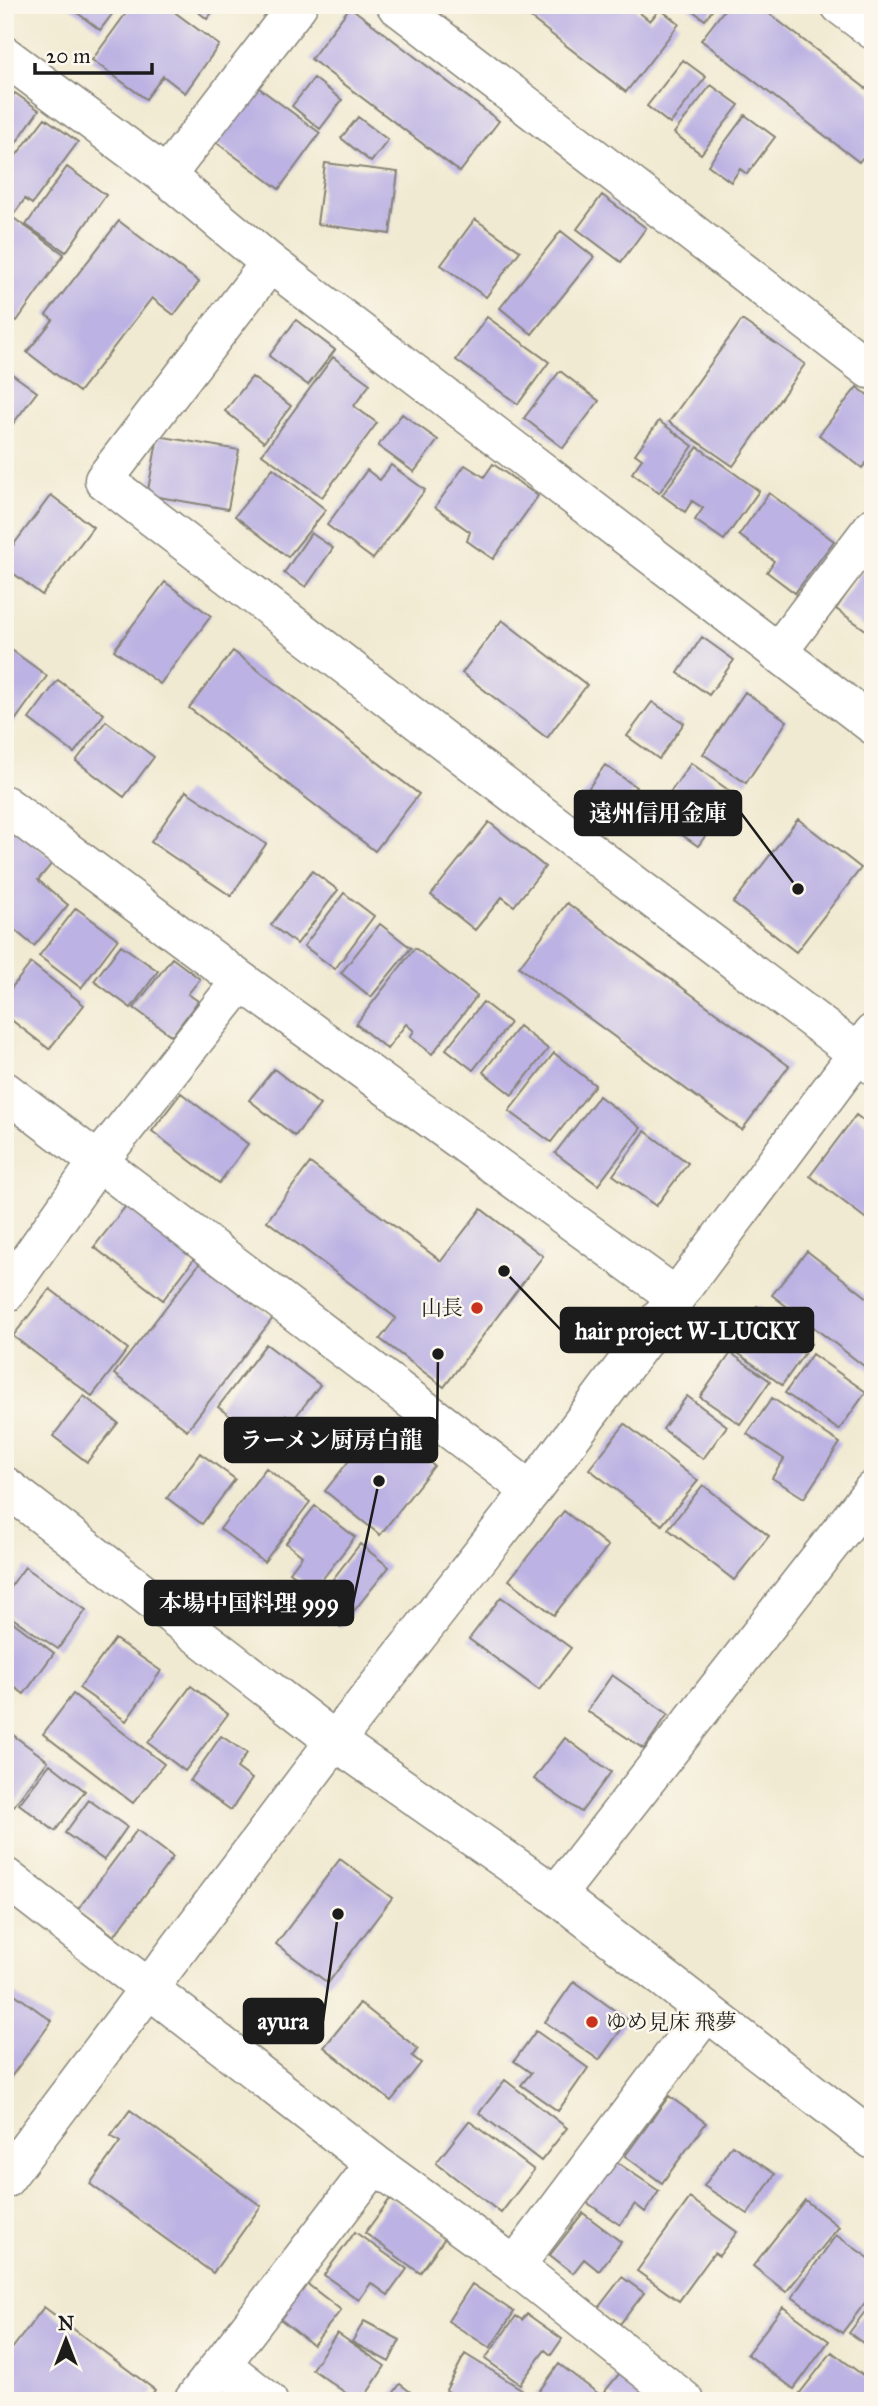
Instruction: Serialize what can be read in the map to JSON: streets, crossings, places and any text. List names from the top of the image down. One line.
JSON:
{"places":["遠州信用金庫","hair project W-LUCKY","山長","ラーメン厨房白龍","本場中国料理 999","ayura","ゆめ見床 飛夢"],"scale_bar":"20 m","north":"top"}
